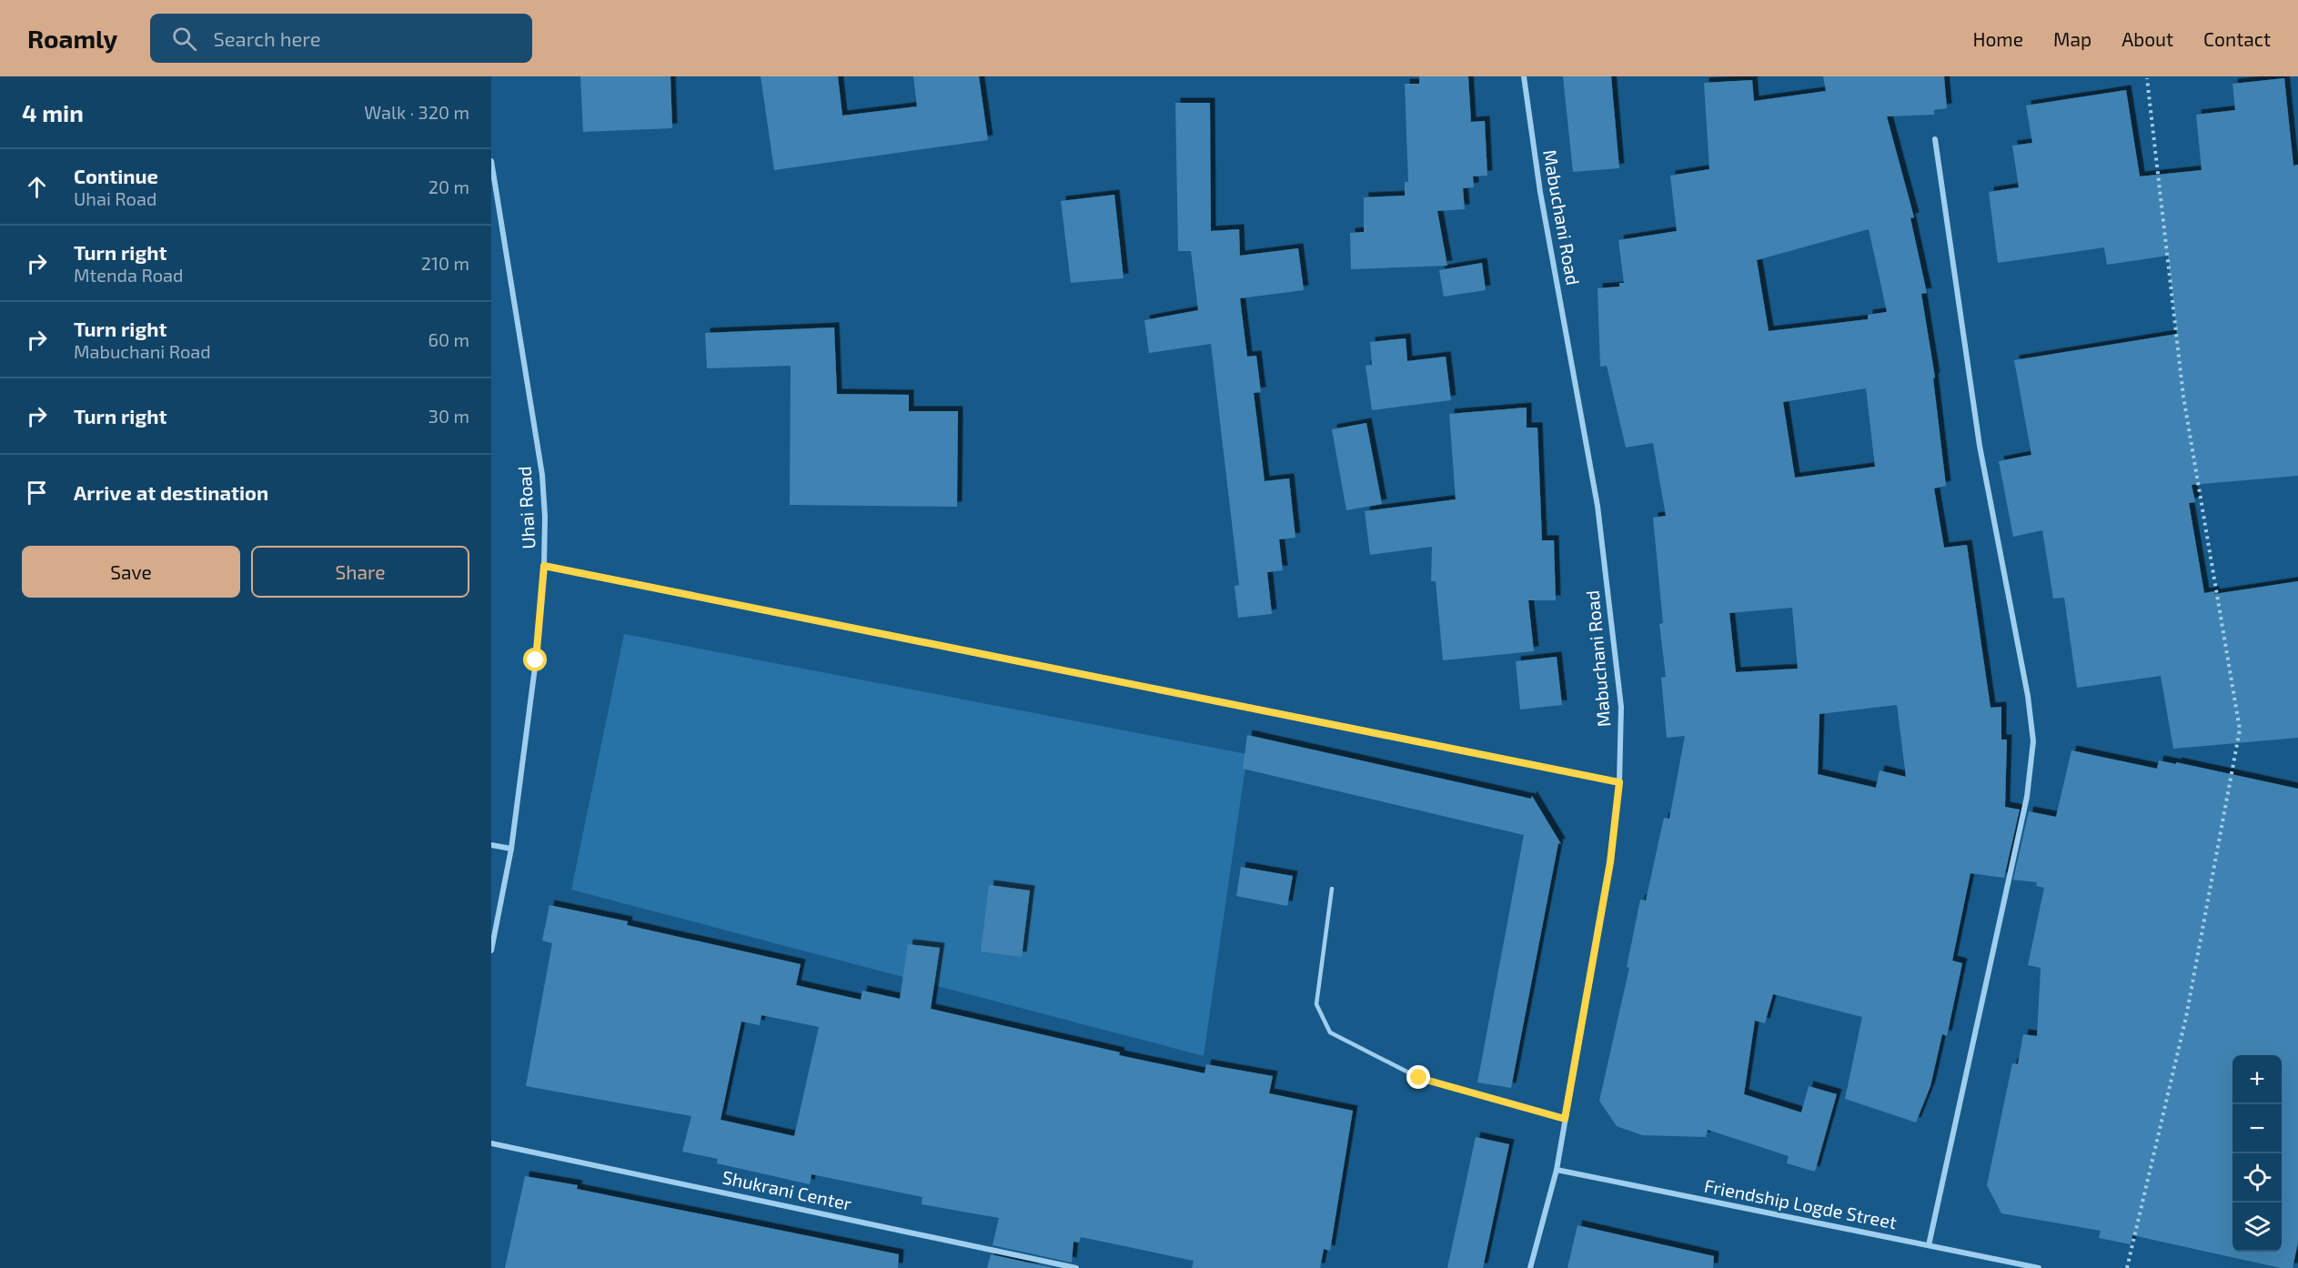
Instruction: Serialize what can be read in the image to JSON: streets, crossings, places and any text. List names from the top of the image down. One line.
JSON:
{"streets":{"street":["Mabuchani Road","Uhai Road","Shukrani Center","Friendship Logde Street"]},"crossings":[["Mabuchani Road","Friendship Logde Street"]],"page":{"header":"Roamly","search":"Search here","nav":["Home","Map","About","Contact"],"heading":["4 min","Walk · 320 m"],"list":[["Continue","Uhai Road","20 m"],["Turn right","Mtenda Road","210 m"],["Turn right","Mabuchani Road","60 m"],["Turn right","30 m"],"Arrive at destination"],"buttons":["Save","Share"],"map_buttons":["+","−"]}}
